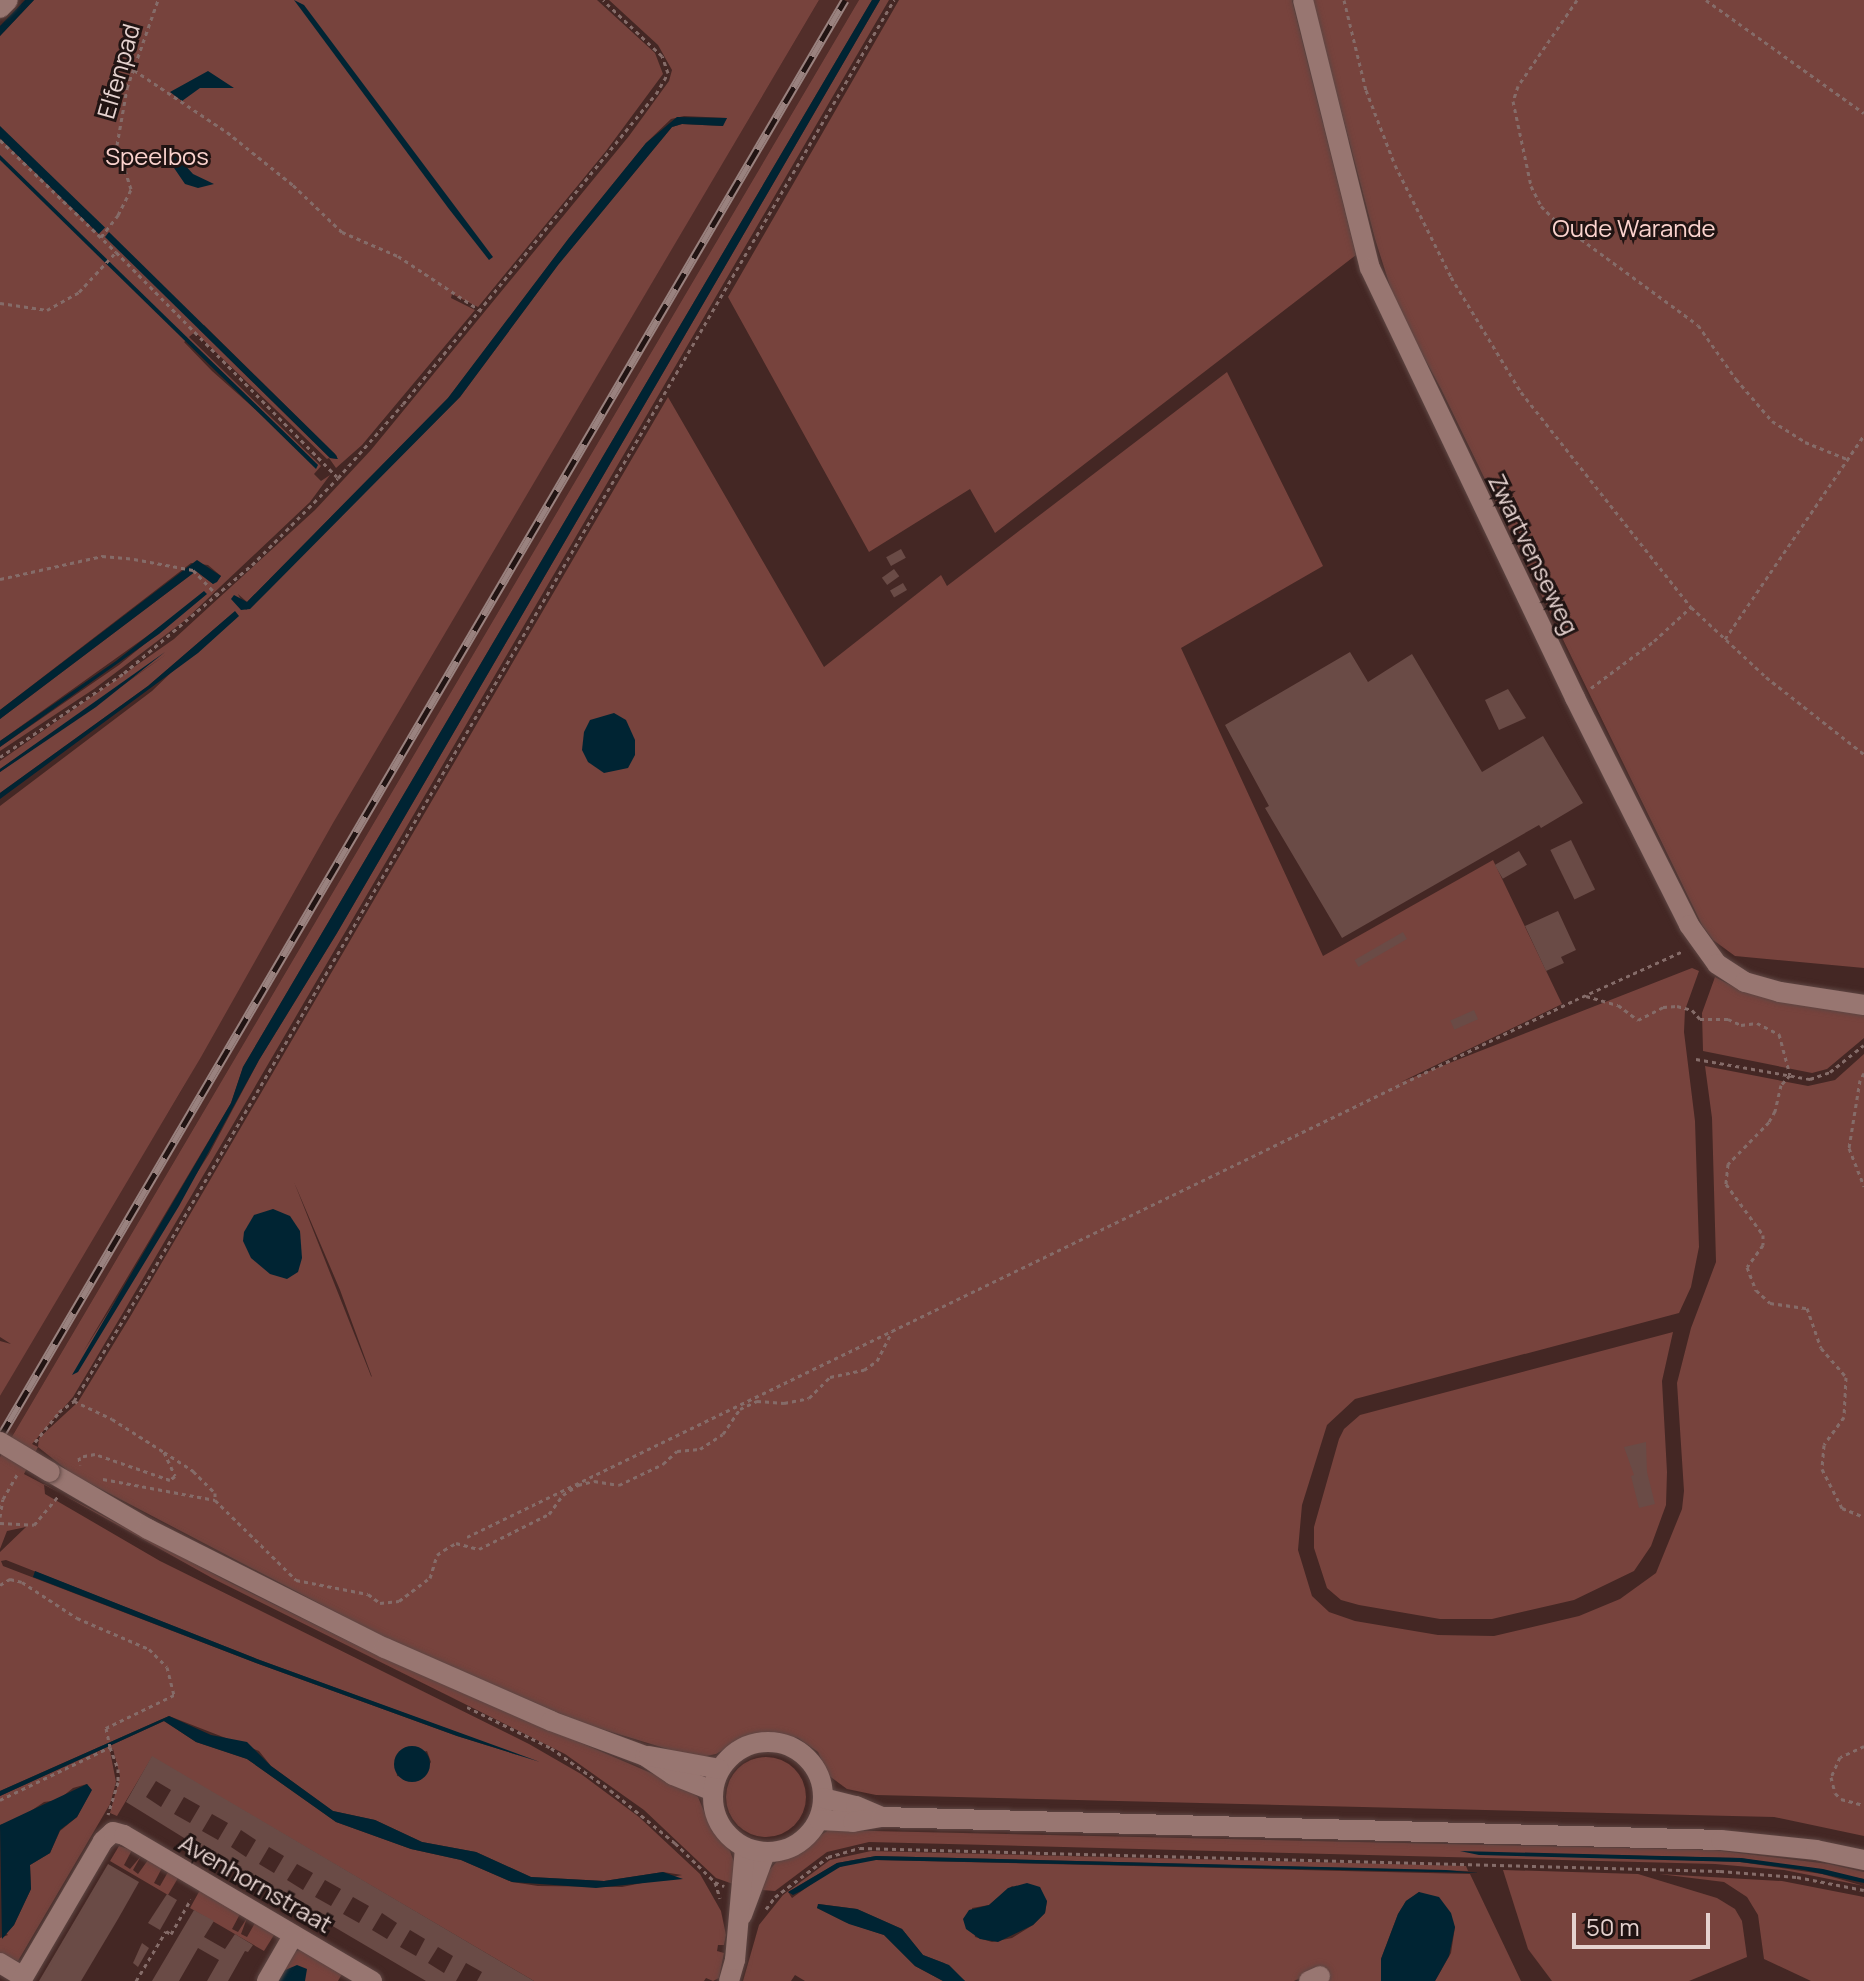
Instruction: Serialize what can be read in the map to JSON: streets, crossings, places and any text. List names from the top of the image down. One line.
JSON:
{"streets":{"main road":["Zwartvenseweg","Avenhornstraat"],"path":["Elfenpad"]},"parks":["Speelbos","Oude Warande"],"scale_bar":"50 m"}
